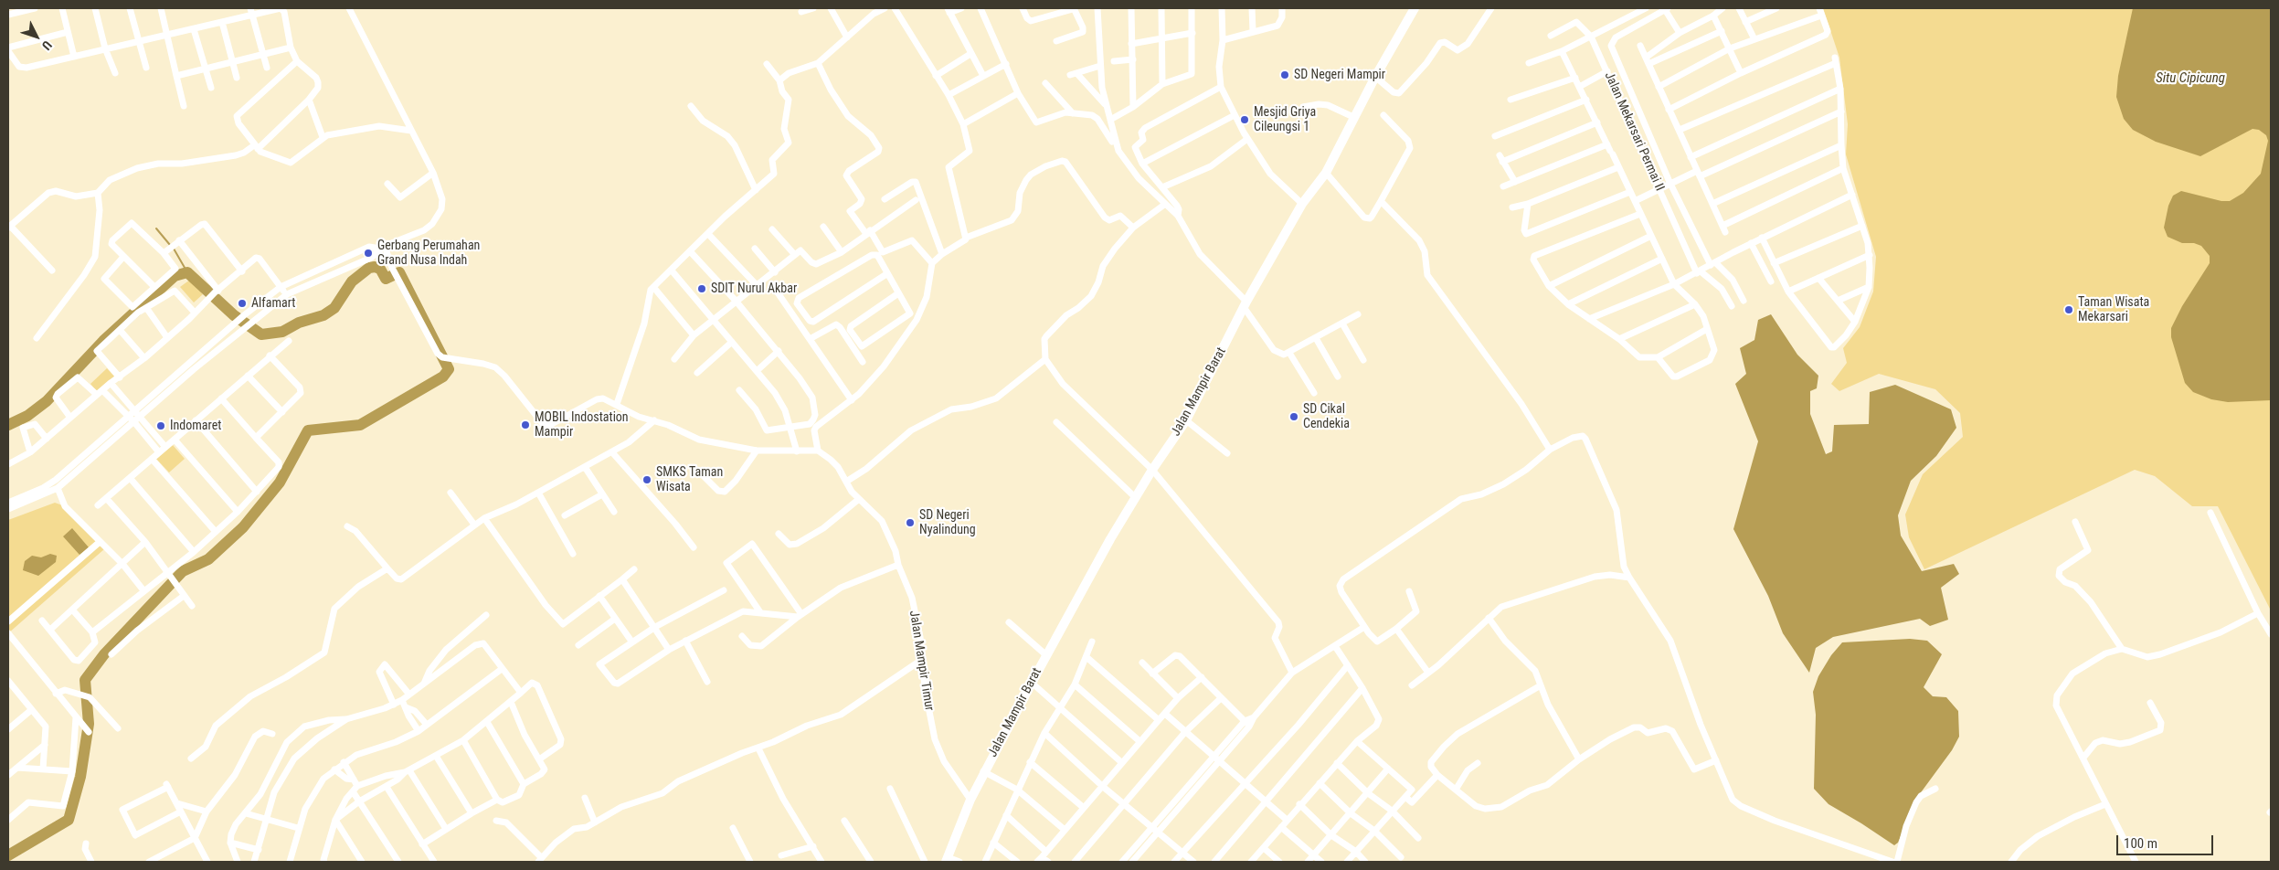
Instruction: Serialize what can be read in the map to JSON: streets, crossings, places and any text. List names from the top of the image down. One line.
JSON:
{"streets":{"street":["Jalan Mekarsari Permai II","Jalan Mampir Barat","Jalan Mampir Timur"]},"crossings":[["Jalan Mampir Barat","Jalan Mampir Timur"]],"water":["Situ Cipicung"],"places":["SD Negeri Mampir","Mesjid Griya Cileungsi 1","Gerbang Perumahan Grand Nusa Indah","SDIT Nurul Akbar","Alfamart","Taman Wisata Mekarsari","SD Cikal Cendekia","MOBIL Indostation Mampir","Indomaret","SMKS Taman Wisata","SD Negeri Nyalindung"],"scale_bar":"100 m","north":"bottom right"}
